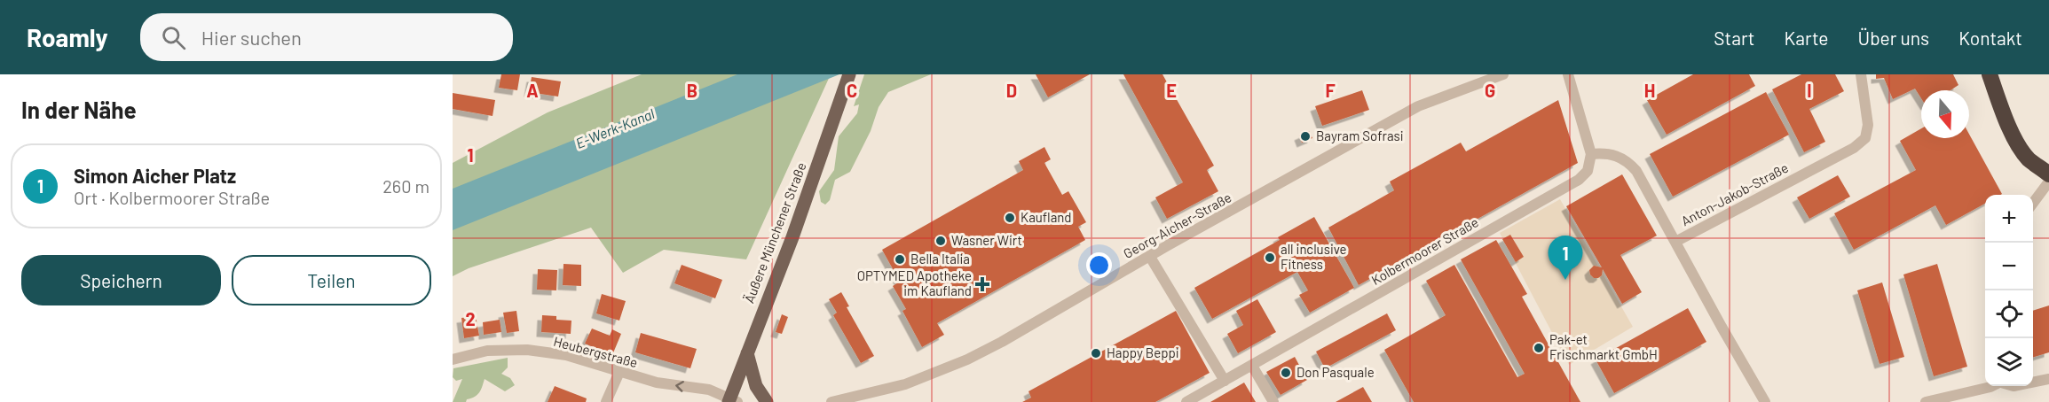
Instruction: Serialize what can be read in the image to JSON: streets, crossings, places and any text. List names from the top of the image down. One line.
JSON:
{"streets":{"main road":["Äußere Münchener Straße"],"street":["Anton-Jakob-Straße","Georg-Aicher-Straße","Kolbermoorer Straße","Heubergstraße"]},"crossings":[["Anton-Jakob-Straße","Kolbermoorer Straße"],["Äußere Münchener Straße","Heubergstraße"]],"one_way":["Heubergstraße"],"water":["E-Werk-Kanal"],"places":{"other":["Bayram Sofrasi","Kaufland","Wasner Wirt","all inclusive Fitness","Bella Italia","Pak-et Frischmarkt GmbH","Happy Beppi","Don Pasquale"],"health":["OPTYMED Apotheke im Kaufland"]},"north":"bottom","page":{"header":"Roamly","search":"Hier suchen","nav":["Start","Karte","Über uns","Kontakt"],"heading":"In der Nähe","list":[{"mark":"1","name":"Simon Aicher Platz","note":"Ort · Kolbermoorer Straße","value":"260 m"}],"map_buttons":["+","−"],"pins":"1","buttons":["Speichern","Teilen"]},"grid":{"columns":["A","B","C","D","E","F","G","H","I"],"rows":["1","2"]}}
